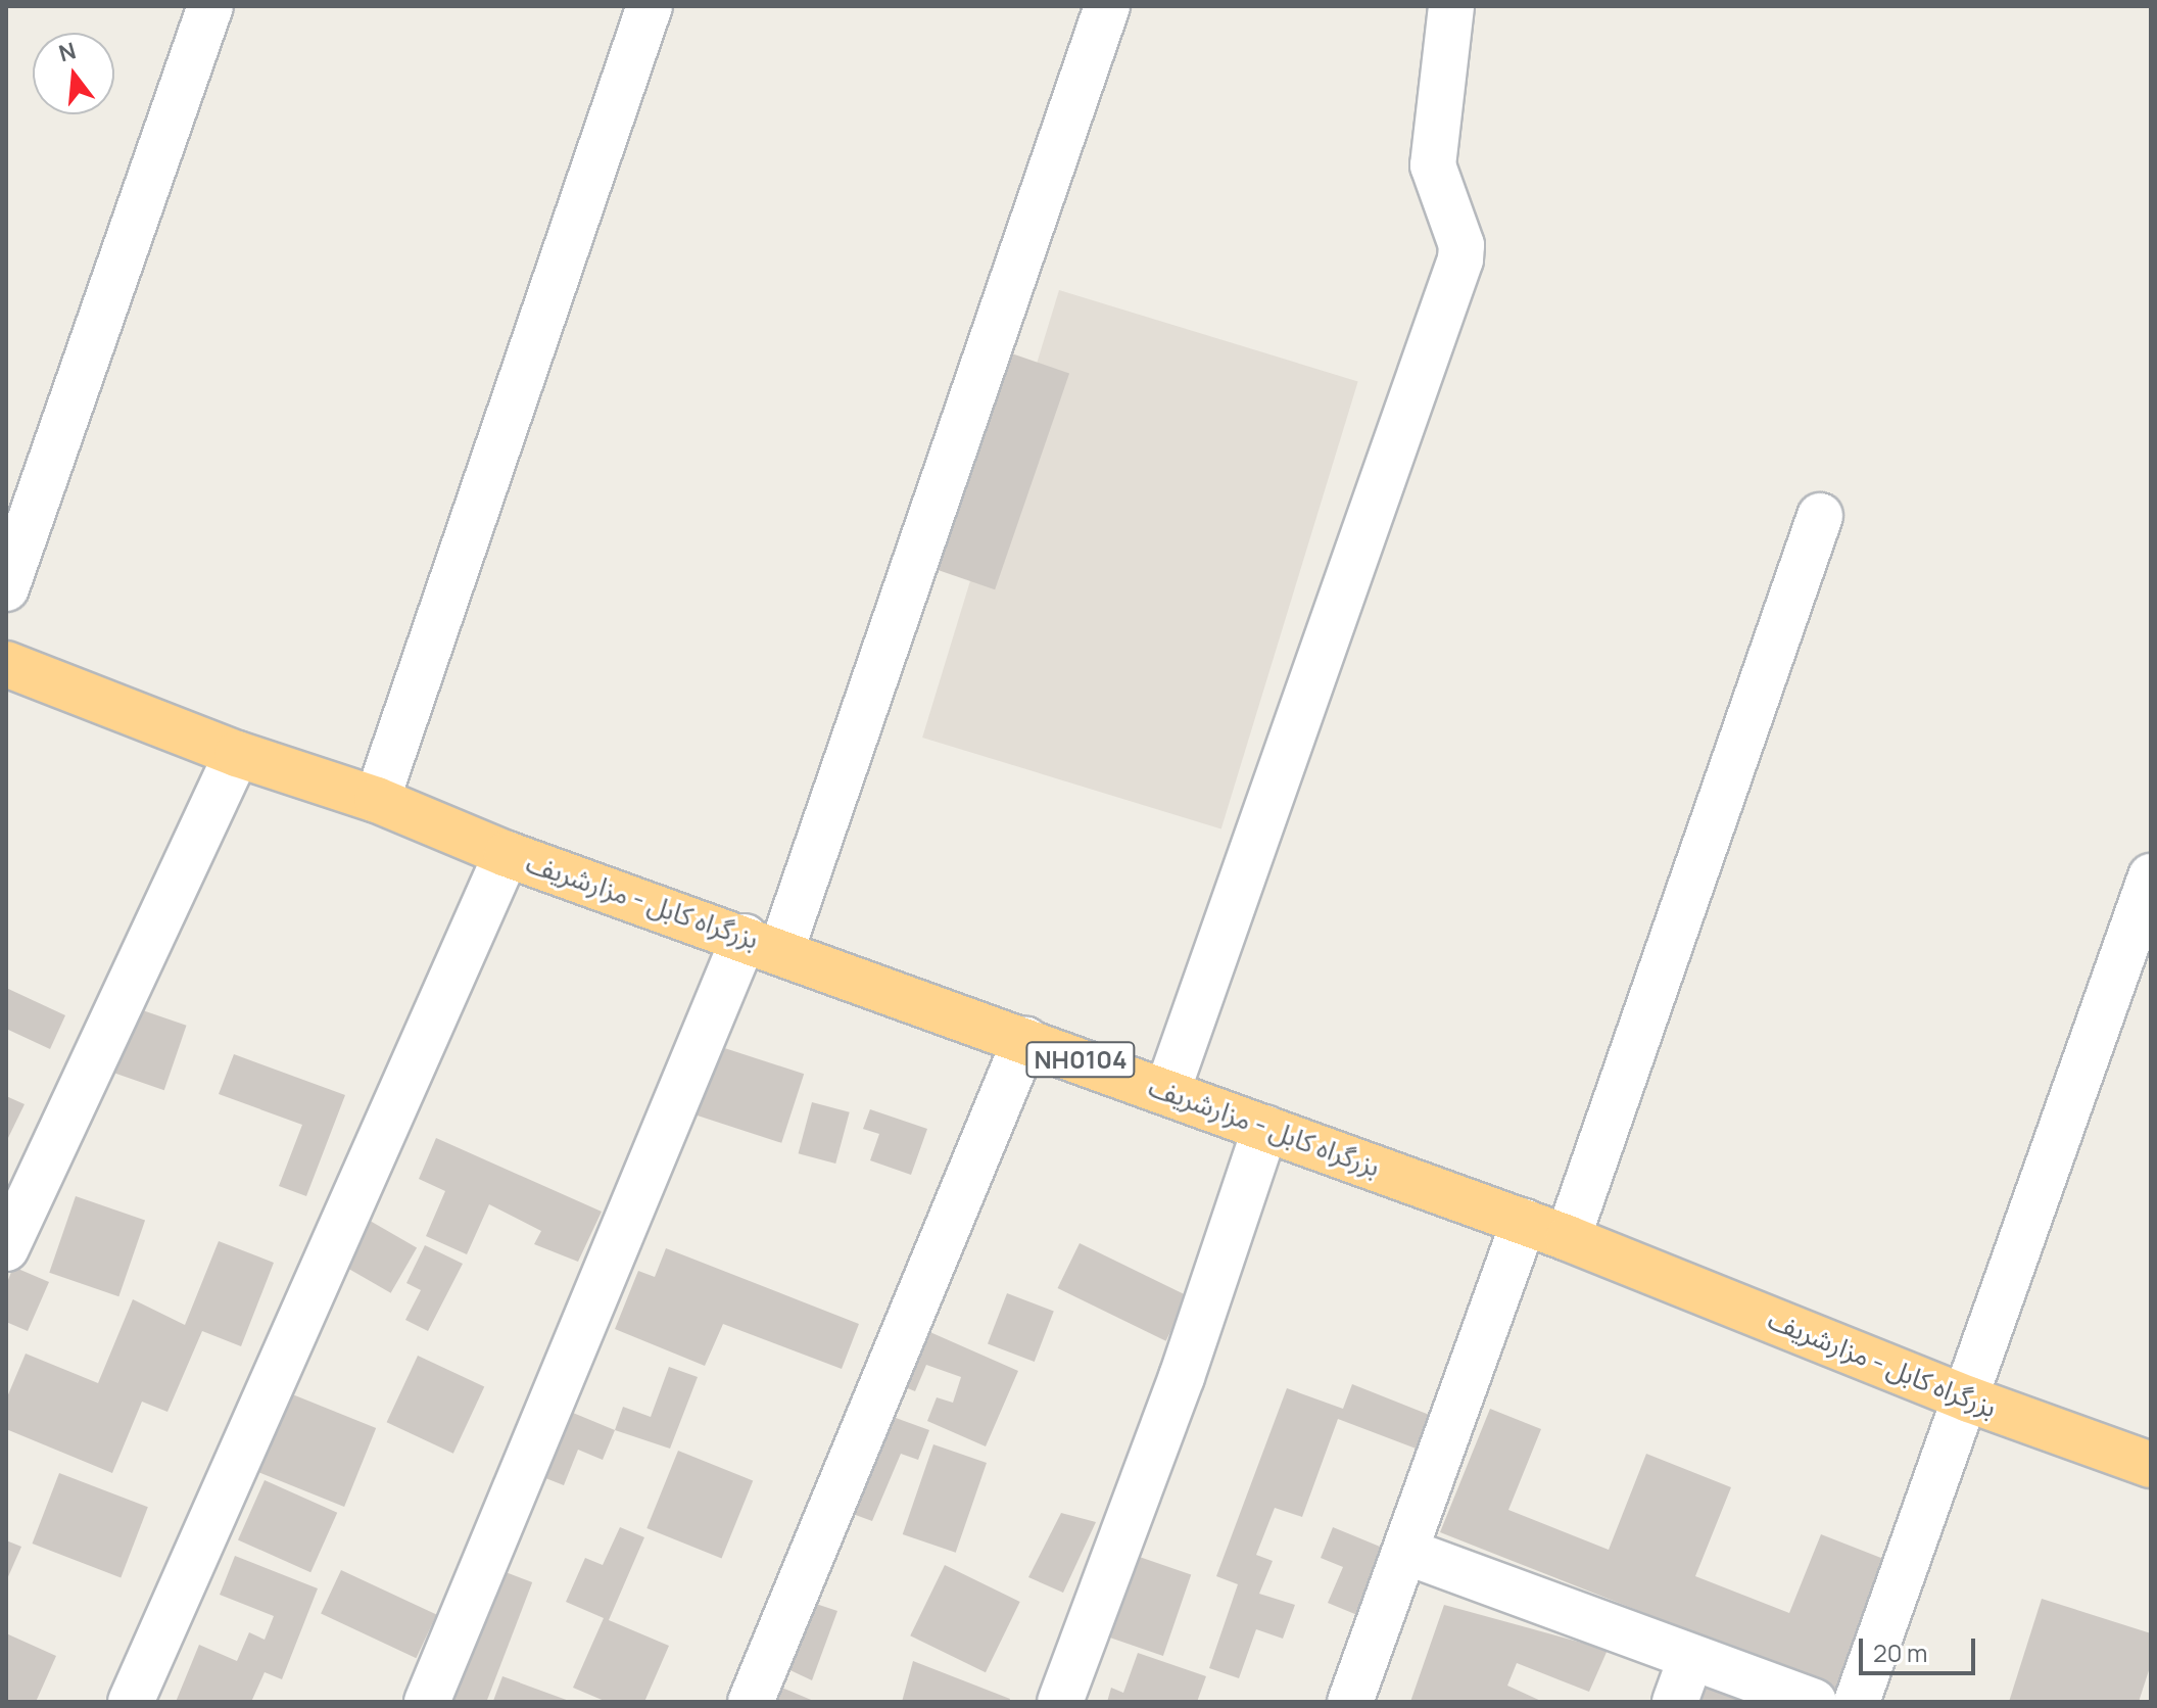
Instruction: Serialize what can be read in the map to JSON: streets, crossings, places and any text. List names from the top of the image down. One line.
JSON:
{"streets":{"highway":["بزرگراه کابل - مزارشریف","NH0104"]},"scale_bar":"20 m","north":"top"}
